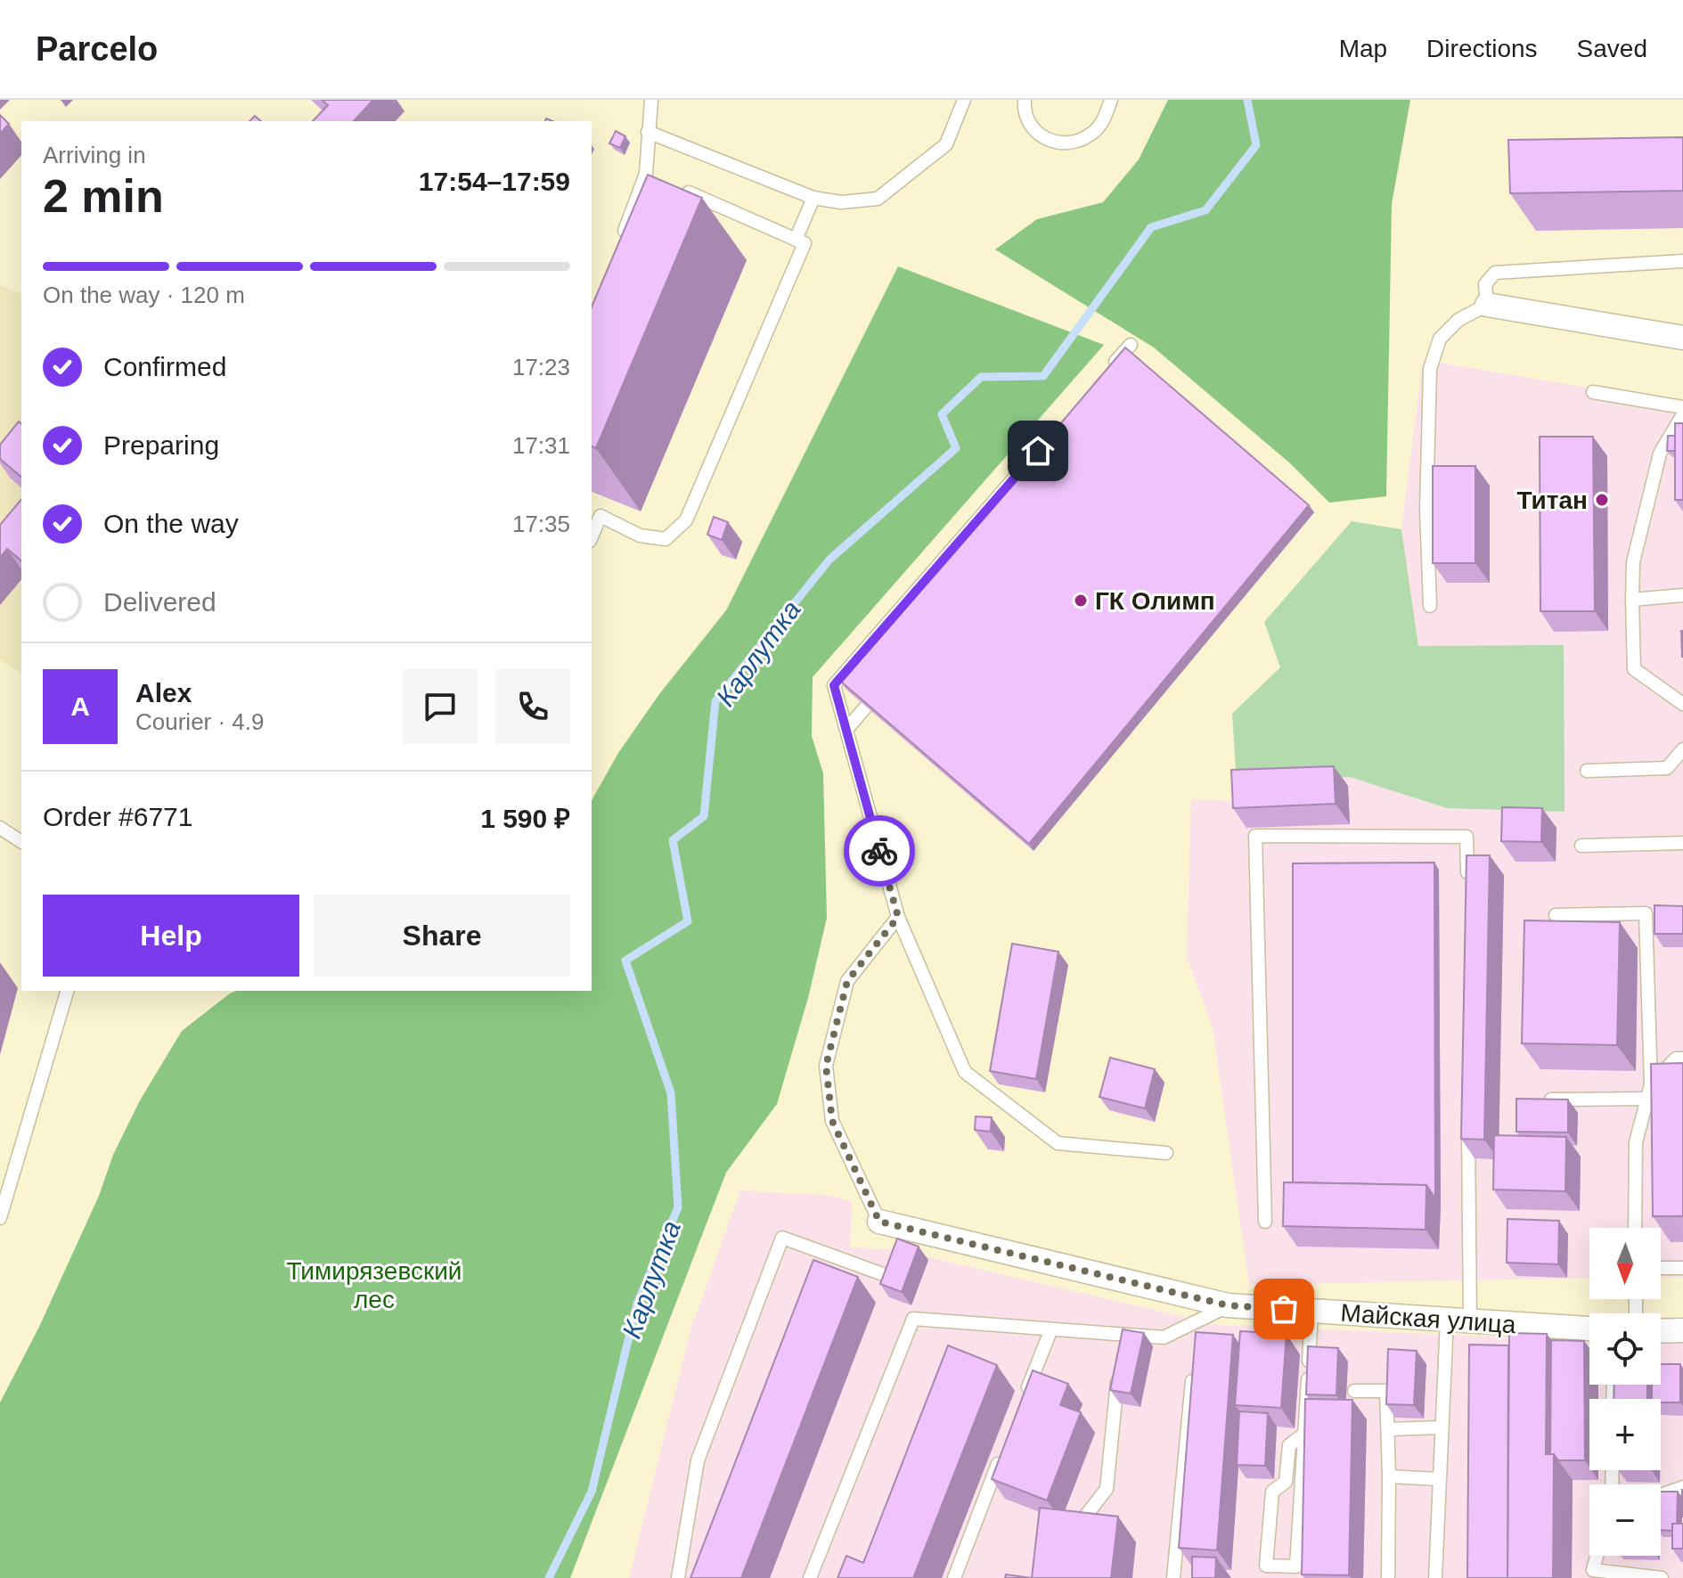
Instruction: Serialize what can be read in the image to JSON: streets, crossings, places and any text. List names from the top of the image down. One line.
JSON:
{"streets":{"street":["Майская улица"]},"water":["Карлутка"],"parks":["Тимирязевский лес"],"places":["Титан","ГК Олимп"],"north":"bottom","page":{"header":"Parcelo","nav":["Map","Directions","Saved"],"heading":["2 min","Arriving in","17:54–17:59"],"panel":["Alex","Courier · 4.9","Order #6771","1 590 ₽"],"bar":"On the way · 120 m","list":[["Confirmed","17:23"],["Preparing","17:31"],["On the way","17:35"],"Delivered"],"round":"A","buttons":["Help","Share"],"map_buttons":["+","−"]}}
